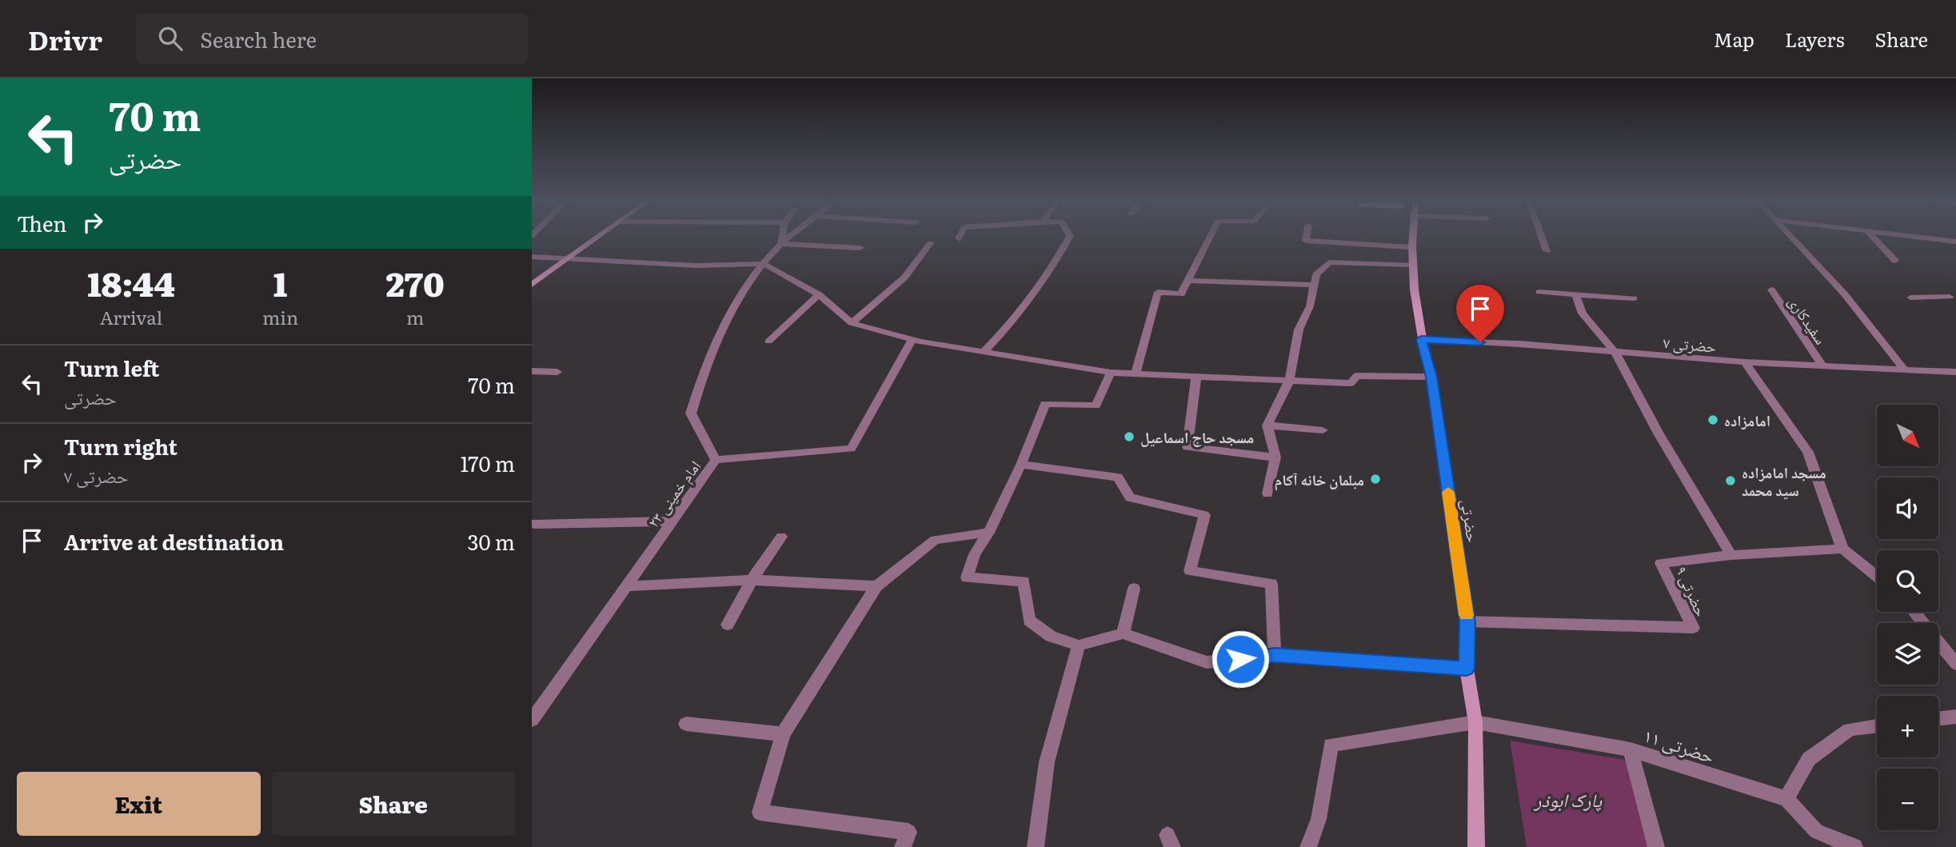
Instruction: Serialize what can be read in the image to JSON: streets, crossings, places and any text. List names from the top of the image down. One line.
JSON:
{"streets":{"main road":["حضرتی"],"street":["سفیدکاری","حضرتی ۷","امام خمینی ۲۳","حضرتی ۹","حضرتی ۱۱"]},"crossings":[["سفیدکاری","حضرتی ۷"],["حضرتی ۷","حضرتی"],["حضرتی","حضرتی ۹"],["حضرتی","حضرتی ۱۱"]],"parks":["پارک ابوذر"],"places":["امامزاده","مسجد حاج اسماعیل","مبلمان خانه آکام","مسجد امامزاده سید محمد"],"north":"bottom right","page":{"header":"Drivr","search":"Search here","nav":["Map","Layers","Share"],"turn":["70 m","حضرتی"],"then":"Then","eta":["18:44","Arrival","1","min","270","m"],"list":[{"name":"Turn left","note":"حضرتی","value":"70 m"},{"name":"Turn right","note":"حضرتی ۷","value":"170 m"},{"name":"Arrive at destination","value":"30 m"}],"map_buttons":["+","−"],"buttons":["Exit","Share"]}}
